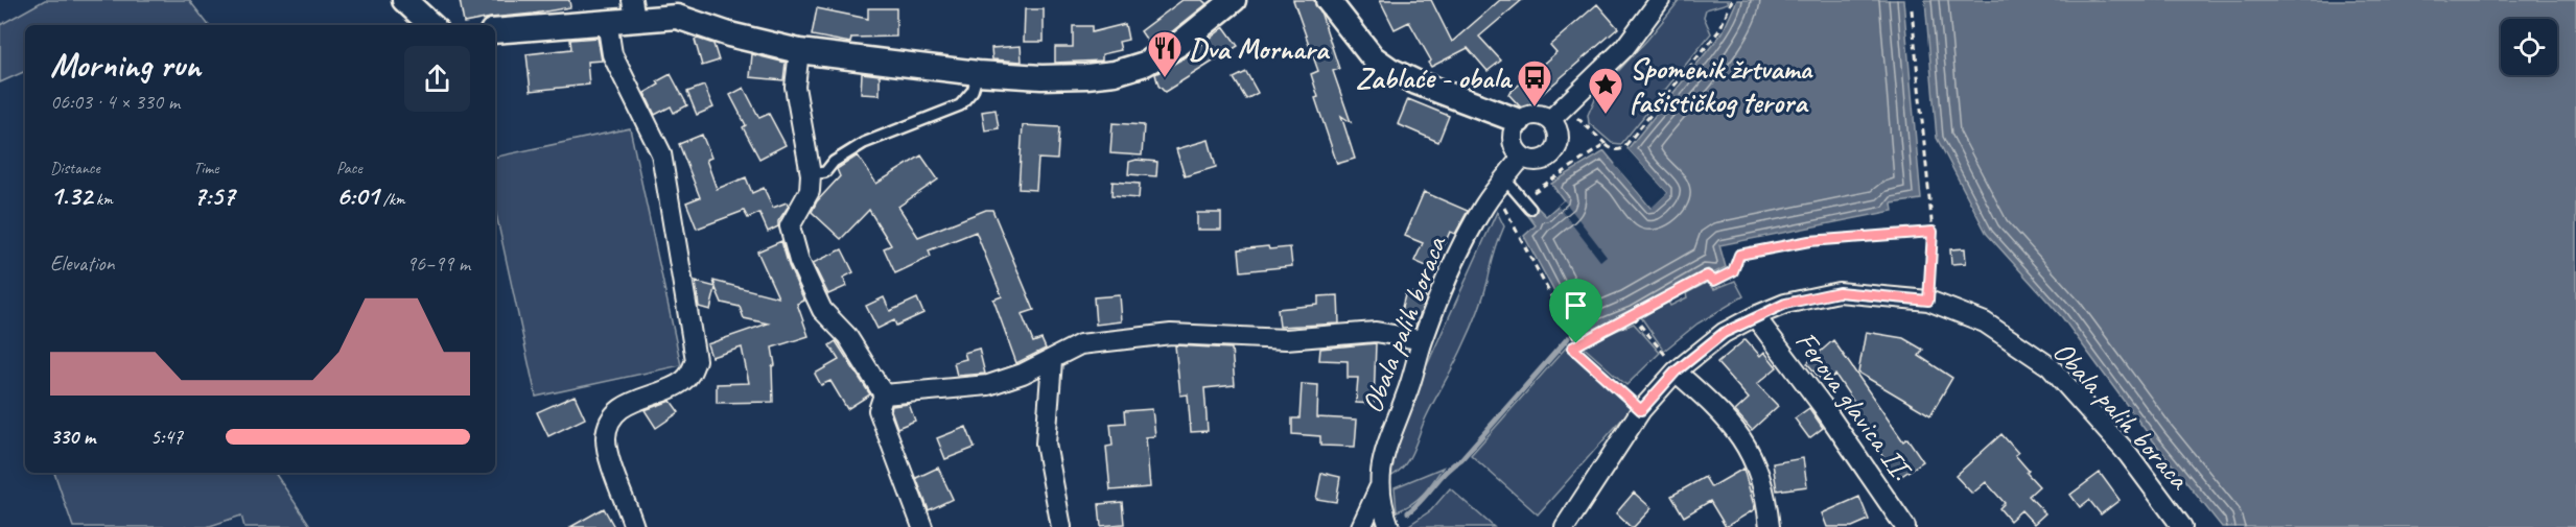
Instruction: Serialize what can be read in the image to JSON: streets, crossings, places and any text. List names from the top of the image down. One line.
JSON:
{"streets":{"street":["Obala palih boraca","Ferova glavica II."]},"crossings":[["Obala palih boraca","Ferova glavica II."]],"places":{"restaurant":["Dva Mornara"],"bus stop":["Zablaće - obala"],"place":["Spomenik žrtvama fašističkog terora"]},"page":{"heading":["Morning run","06:03 · 4 × 330 m"],"stats":[["Distance","1.32 km"],["Time","7:57"],["Pace","6:01 /km"]],"chart":["Elevation","96–99 m"],"list":[{"name":"330 m","note":"5:47"}]}}
